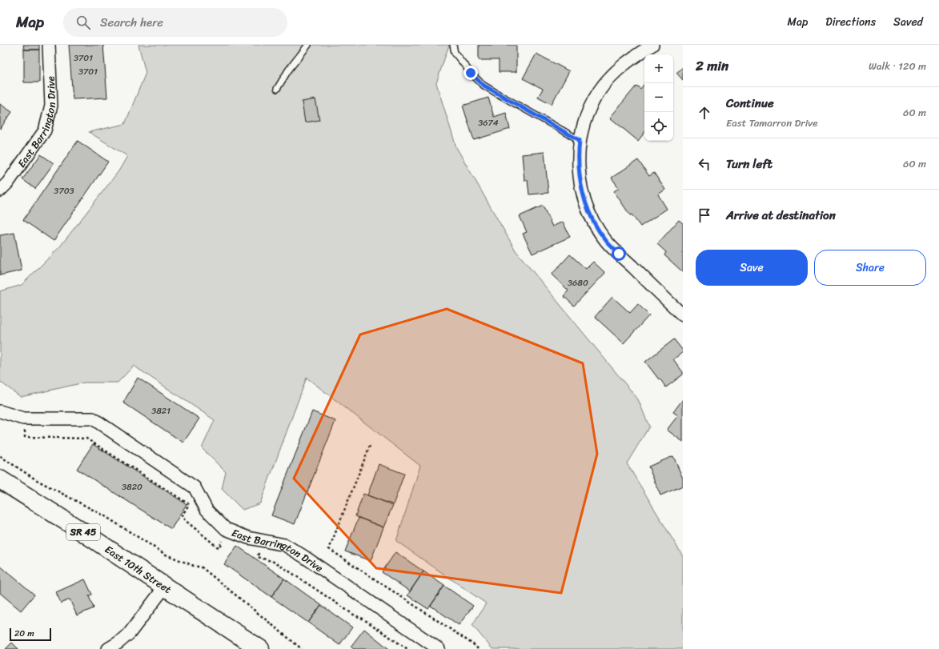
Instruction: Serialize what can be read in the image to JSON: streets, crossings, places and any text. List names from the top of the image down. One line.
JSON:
{"streets":{"main road":["SR 45","East 10th Street"],"street":["East Barrington Drive"]},"house_numbers":["3701","3701","3674","3703","3680","3821","3820"],"scale_bar":"20 m","page":{"header":"Map","search":"Search here","nav":["Map","Directions","Saved"],"heading":["2 min","Walk · 120 m"],"map_buttons":["+","−"],"list":[["Continue","East Tamarron Drive","60 m"],["Turn left","60 m"],"Arrive at destination"],"buttons":["Save","Share"],"scale":"20 m"}}
